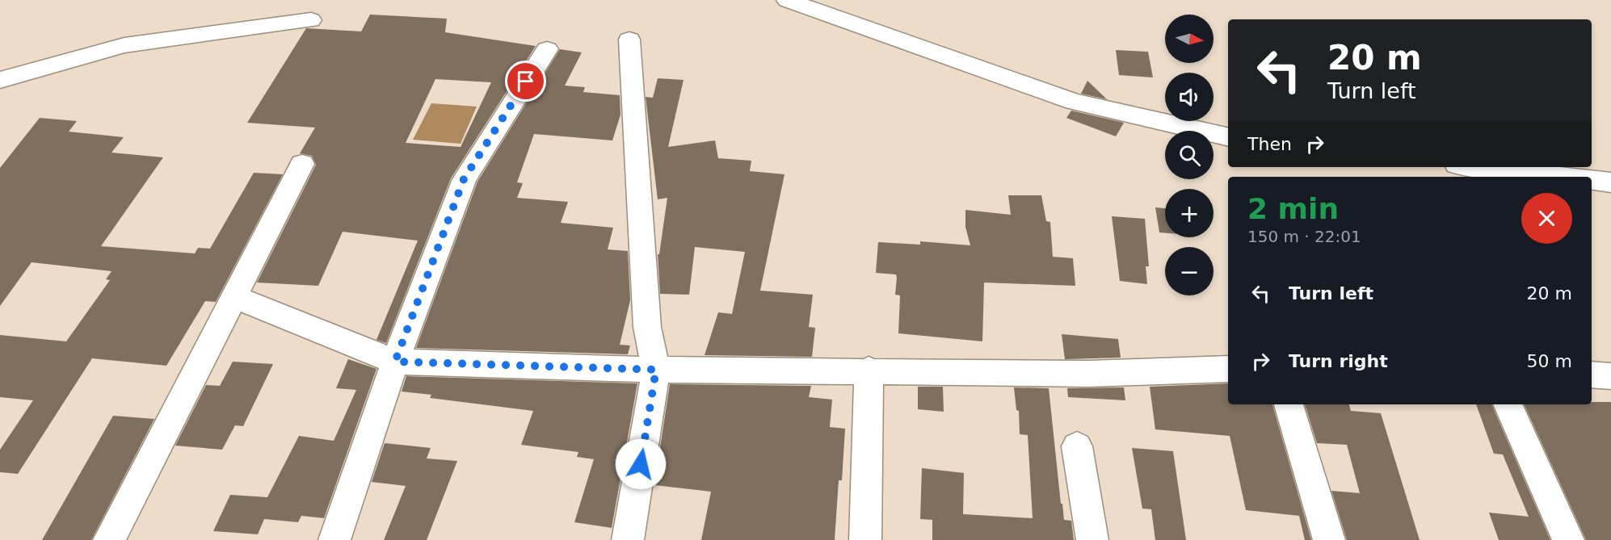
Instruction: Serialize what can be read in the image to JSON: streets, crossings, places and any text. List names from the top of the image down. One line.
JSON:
{"north":"right","page":{"map_buttons":["+","−"],"turn":["20 m","Turn left"],"then":"Then","heading":["2 min","150 m · 22:01"],"list":[{"name":"Turn left","value":"20 m"},{"name":"Turn right","value":"50 m"}]}}
